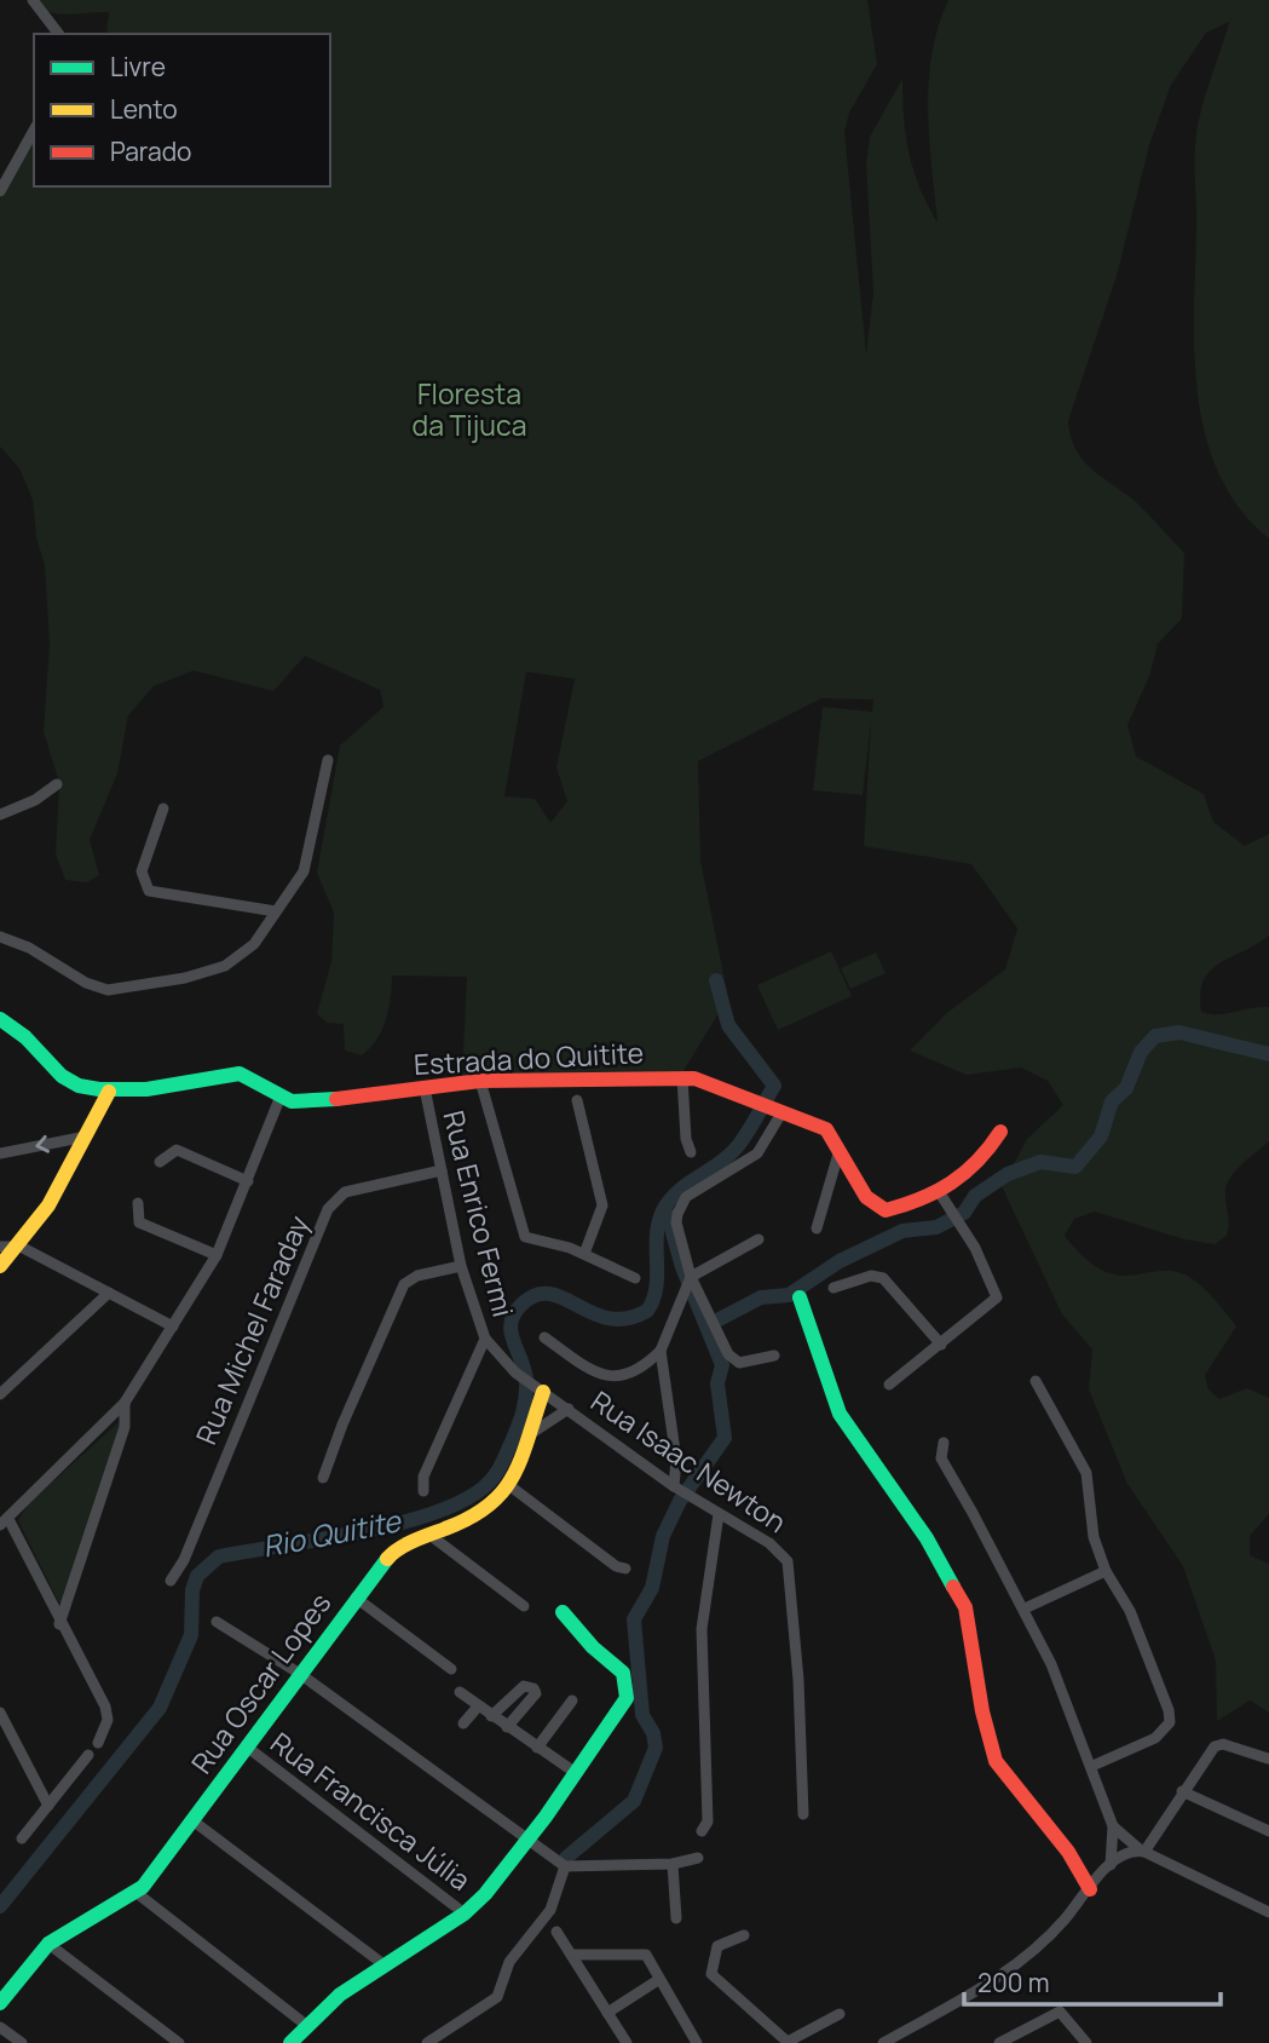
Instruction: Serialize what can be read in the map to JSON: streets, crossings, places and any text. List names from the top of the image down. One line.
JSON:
{"streets":{"street":["Estrada do Quitite","Rua Enrico Fermi","Rua Michel Faraday","Rua Isaac Newton","Rua Oscar Lopes","Rua Francisca Júlia"]},"crossings":[["Estrada do Quitite","Rua Enrico Fermi"],["Rua Enrico Fermi","Rua Michel Faraday"],["Rua Enrico Fermi","Rua Isaac Newton"],["Rua Isaac Newton","Rua Oscar Lopes"],["Rua Oscar Lopes","Rua Francisca Júlia"]],"water":["Rio Quitite"],"parks":["Floresta da Tijuca"],"legend":["Livre","Lento","Parado"],"scale_bar":"200 m"}
